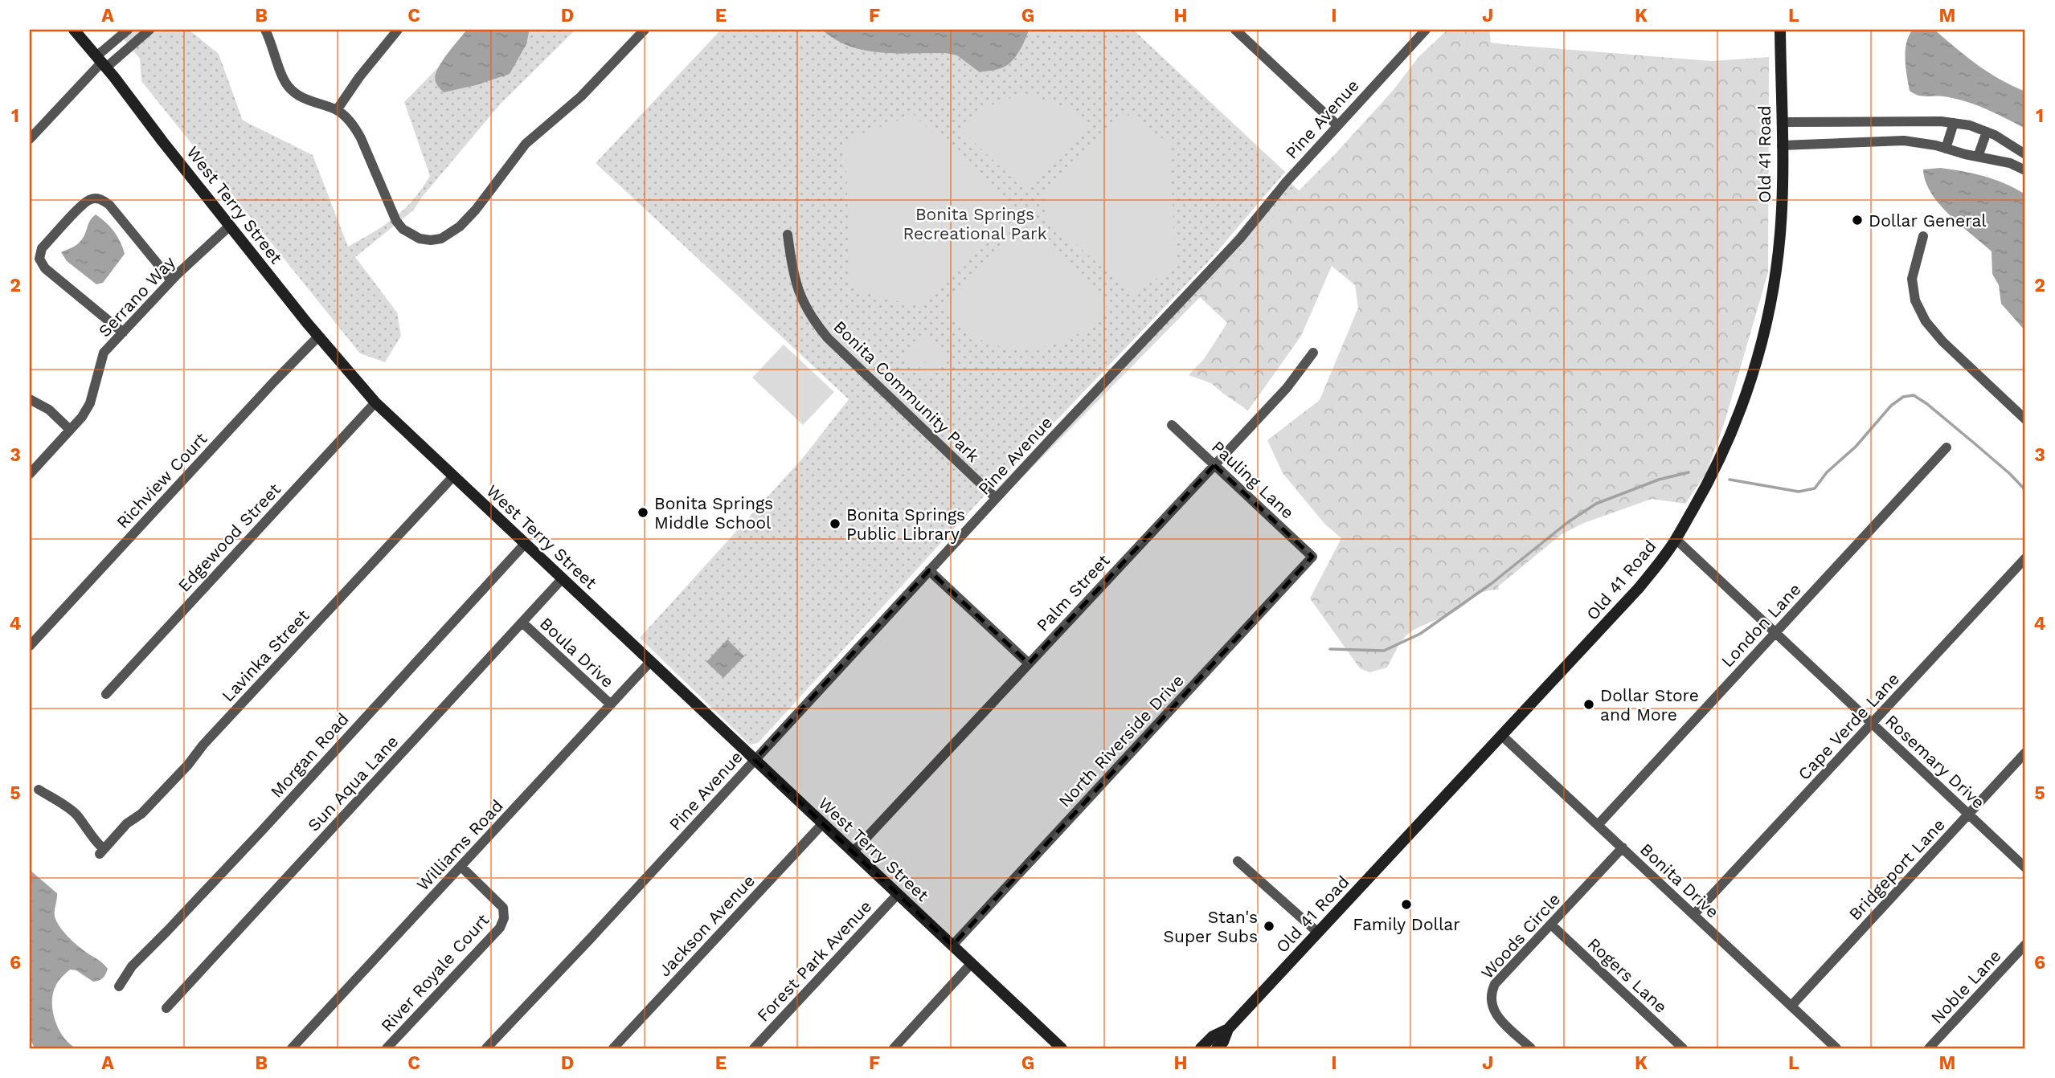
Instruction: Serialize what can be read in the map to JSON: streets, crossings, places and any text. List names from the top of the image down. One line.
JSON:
{"streets":{"street":["Pine Avenue","Old 41 Road","West Terry Street","Serrano Way","Bonita Community Park","Pauling Lane","Richview Court","Edgewood Street","Palm Street","London Lane","Boula Drive","Lavinka Street","Cape Verde Lane","North Riverside Drive","Morgan Road","Rosemary Drive","Sun Aqua Lane","Williams Road","Bridgeport Lane","Bonita Drive","Jackson Avenue","Woods Circle","Forest Park Avenue","River Royale Court","Rogers Lane","Noble Lane"]},"crossings":[["Pine Avenue","West Terry Street"],["Pine Avenue","Bonita Community Park"],["Old 41 Road","Rosemary Drive"],["Old 41 Road","Bonita Drive"],["West Terry Street","Serrano Way"],["West Terry Street","Richview Court"],["West Terry Street","Edgewood Street"],["West Terry Street","Palm Street"],["West Terry Street","Lavinka Street"],["West Terry Street","North Riverside Drive"],["West Terry Street","Morgan Road"],["West Terry Street","Sun Aqua Lane"],["West Terry Street","Williams Road"],["West Terry Street","Jackson Avenue"],["West Terry Street","Forest Park Avenue"],["Pauling Lane","Palm Street"],["Pauling Lane","North Riverside Drive"],["London Lane","Rosemary Drive"],["London Lane","Bonita Drive"],["Boula Drive","Sun Aqua Lane"],["Boula Drive","Williams Road"],["Cape Verde Lane","Rosemary Drive"],["Cape Verde Lane","Bonita Drive"],["Rosemary Drive","Bridgeport Lane"],["Williams Road","River Royale Court"],["Bridgeport Lane","Bonita Drive"],["Bonita Drive","Woods Circle"],["Woods Circle","Rogers Lane"]],"parks":["Bonita Springs Recreational Park"],"places":["Dollar General","Bonita Springs Middle School","Bonita Springs Public Library","Dollar Store and More","Family Dollar","Stan's Super Subs"],"grid":{"columns":["A","B","C","D","E","F","G","H","I","J","K","L","M"],"rows":["1","2","3","4","5","6"]}}
